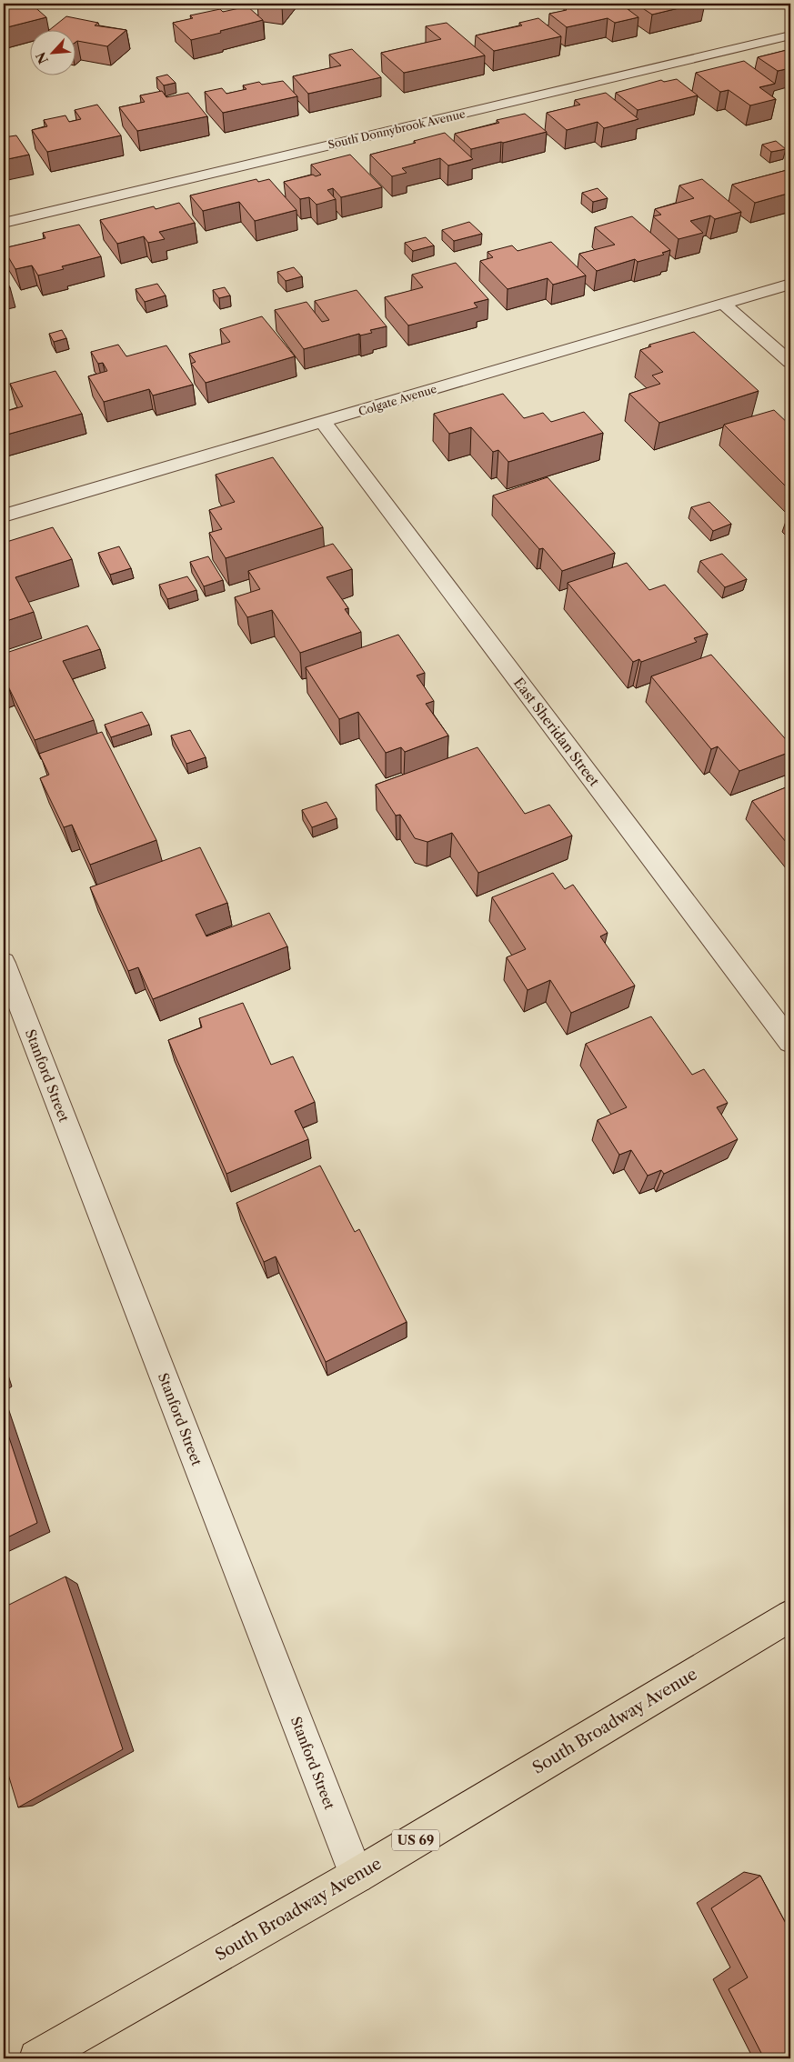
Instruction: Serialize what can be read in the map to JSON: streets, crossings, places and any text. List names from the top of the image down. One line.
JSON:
{"streets":{"main road":["South Broadway Avenue","US 69"],"street":["South Donnybrook Avenue","Colgate Avenue","East Sheridan Street","Stanford Street"]},"crossings":[["Colgate Avenue","East Sheridan Street"],["Stanford Street","South Broadway Avenue"]],"north":"bottom left"}
